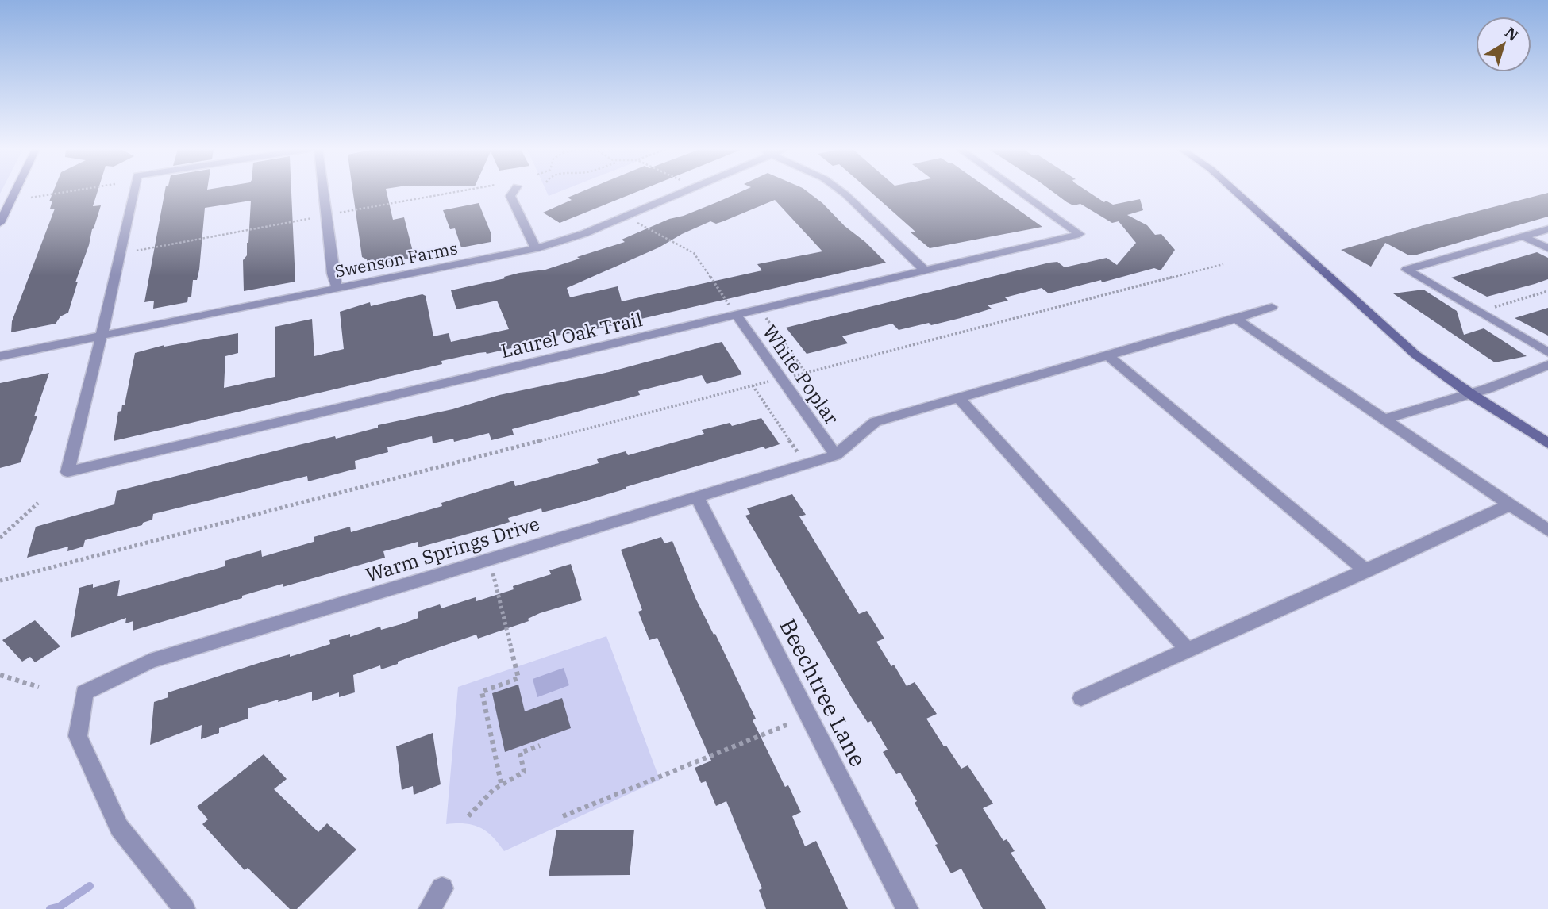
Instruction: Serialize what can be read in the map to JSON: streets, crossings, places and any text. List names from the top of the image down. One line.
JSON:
{"streets":{"street":["Swenson Farms","Laurel Oak Trail","White Poplar","Warm Springs Drive","Beechtree Lane"]},"crossings":[["Swenson Farms","Laurel Oak Trail"],["Laurel Oak Trail","White Poplar"],["White Poplar","Warm Springs Drive"],["Warm Springs Drive","Beechtree Lane"]],"north":"top right"}
